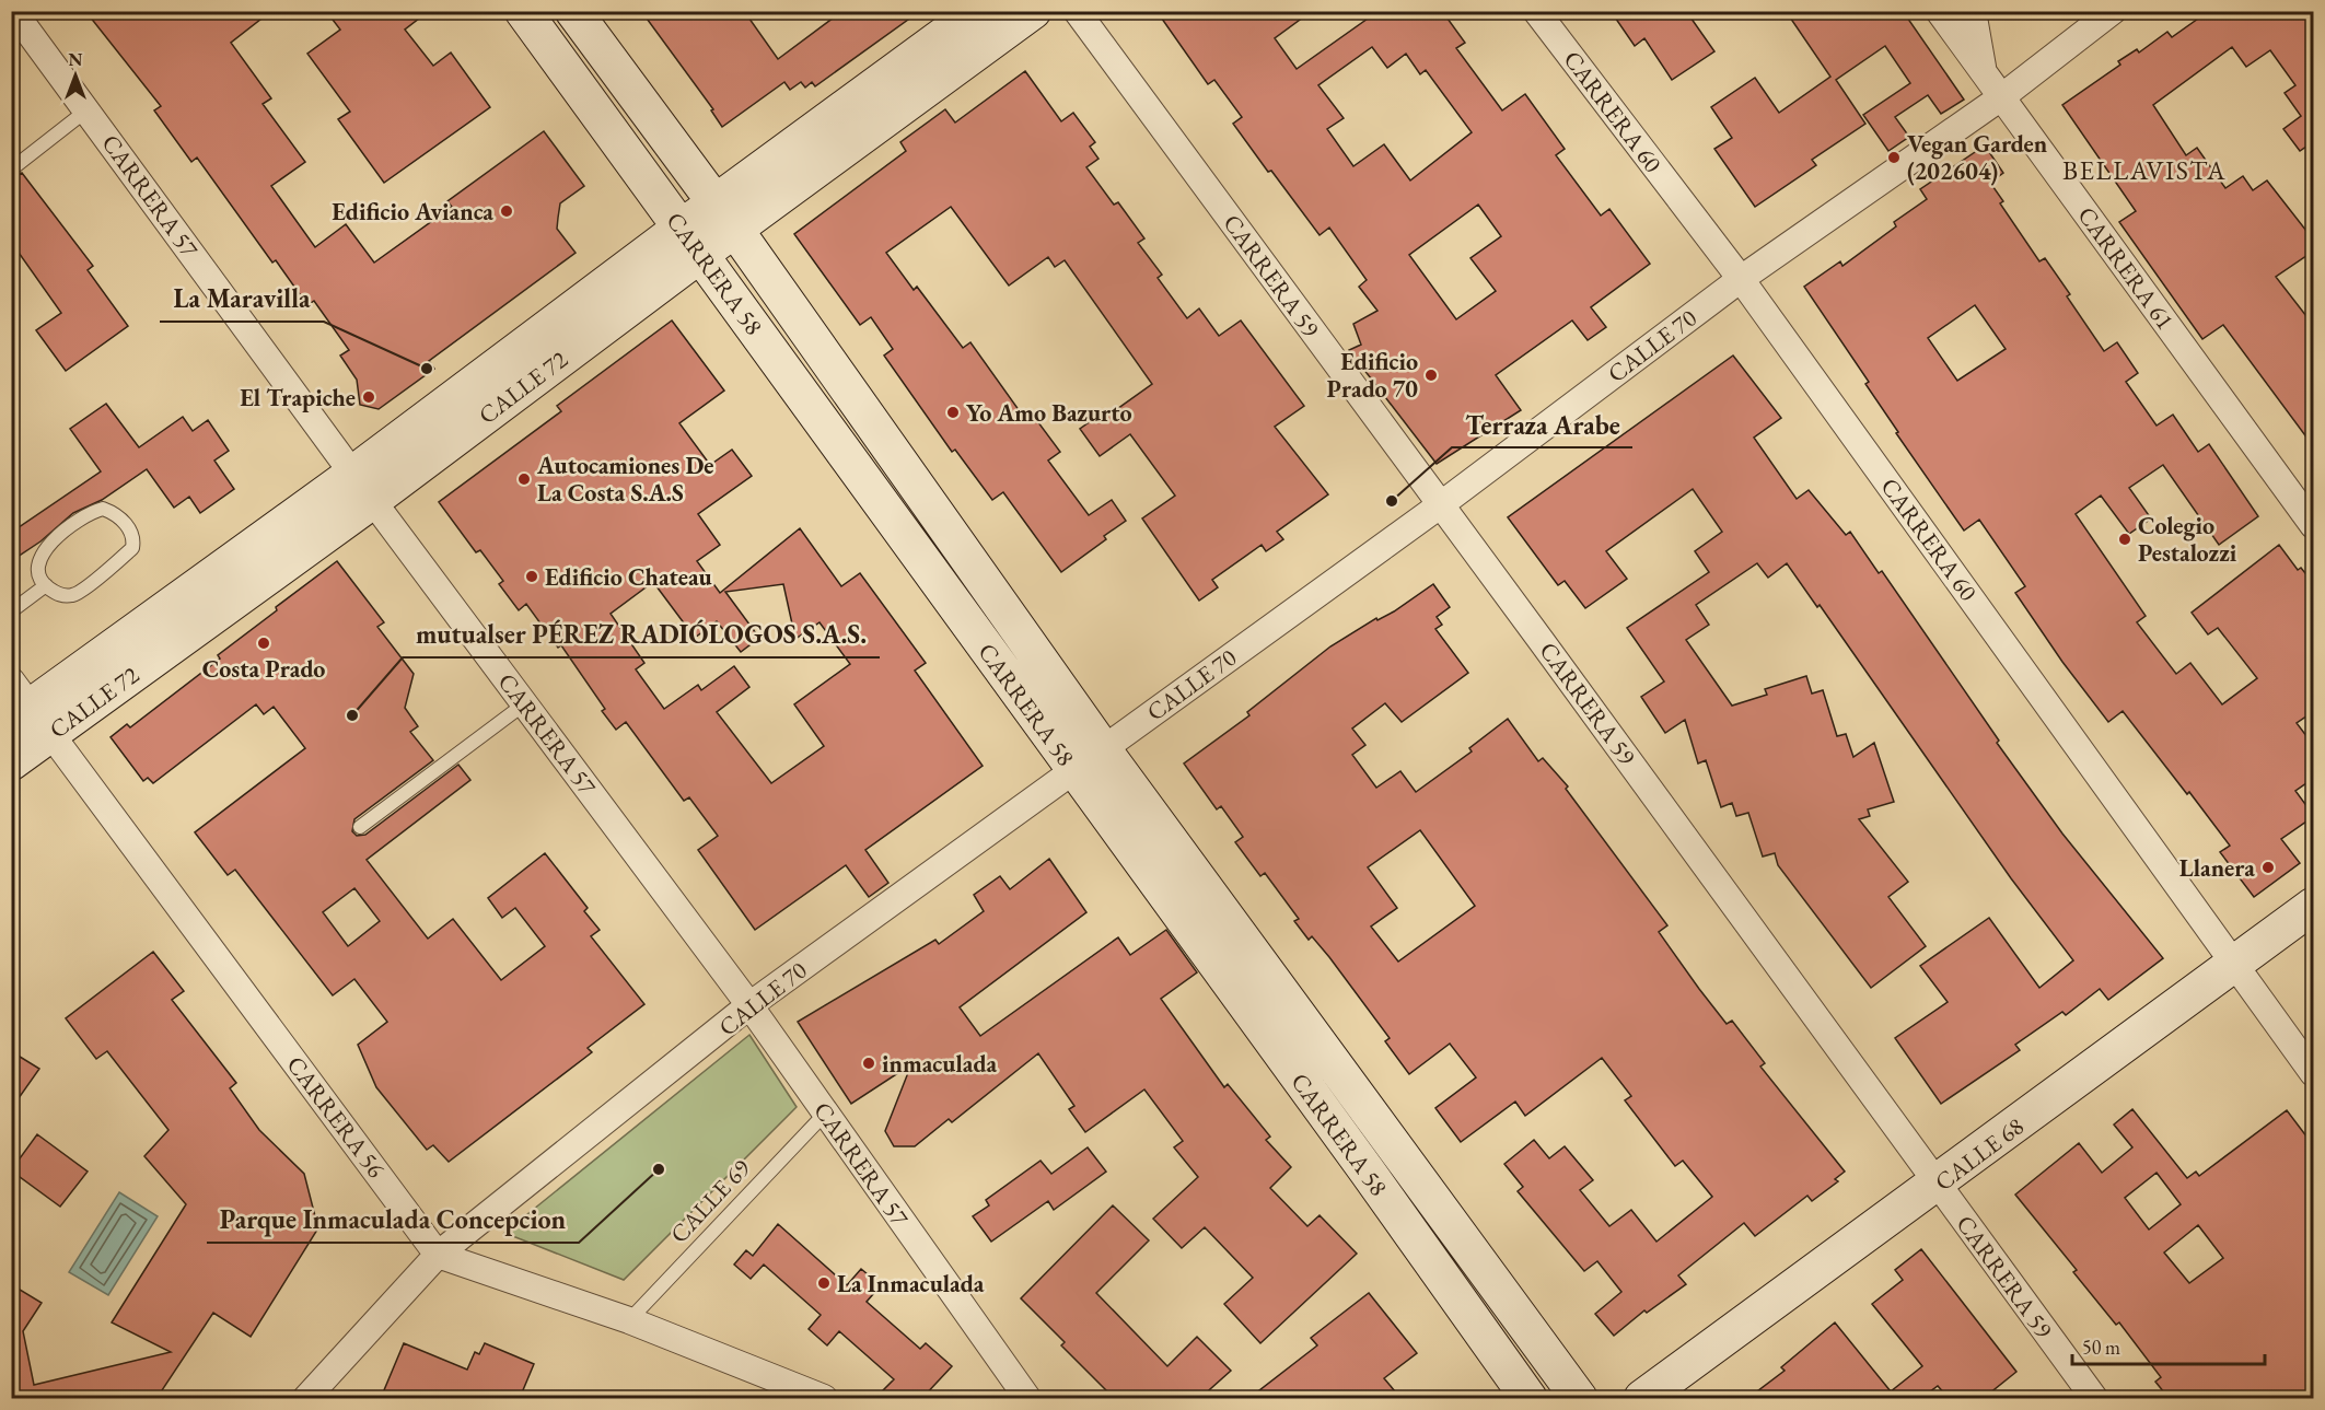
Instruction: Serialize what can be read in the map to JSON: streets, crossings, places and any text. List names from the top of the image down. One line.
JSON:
{"streets":{"street":["CARRERA 60","CARRERA 57","CARRERA 61","CARRERA 58","CARRERA 59","CALLE 70","CALLE 72","CARRERA 56","CALLE 68"],"lane":["CALLE 69"]},"crossings":[["CARRERA 60","CALLE 70"],["CARRERA 60","CALLE 68"],["CARRERA 57","CALLE 70"],["CARRERA 57","CALLE 72"],["CARRERA 57","CALLE 69"],["CARRERA 61","CALLE 70"],["CARRERA 58","CALLE 70"],["CARRERA 58","CALLE 72"],["CARRERA 59","CALLE 70"],["CARRERA 59","CALLE 68"],["CALLE 70","CARRERA 56"],["CALLE 72","CARRERA 56"]],"districts":["BELLAVISTA"],"places":["Vegan Garden (202604)","Edificio Avianca","La Maravilla","Edificio Prado 70","El Trapiche","Yo Amo Bazurto","Autocamiones De La Costa S.A.S","Terraza Arabe","Colegio Pestalozzi","Edificio Chateau","Costa Prado","mutualser PÉREZ RADIÓLOGOS S.A.S.","Llanera","inmaculada","Parque Inmaculada Concepcion","La Inmaculada"],"scale_bar":"50 m","north":"top"}
